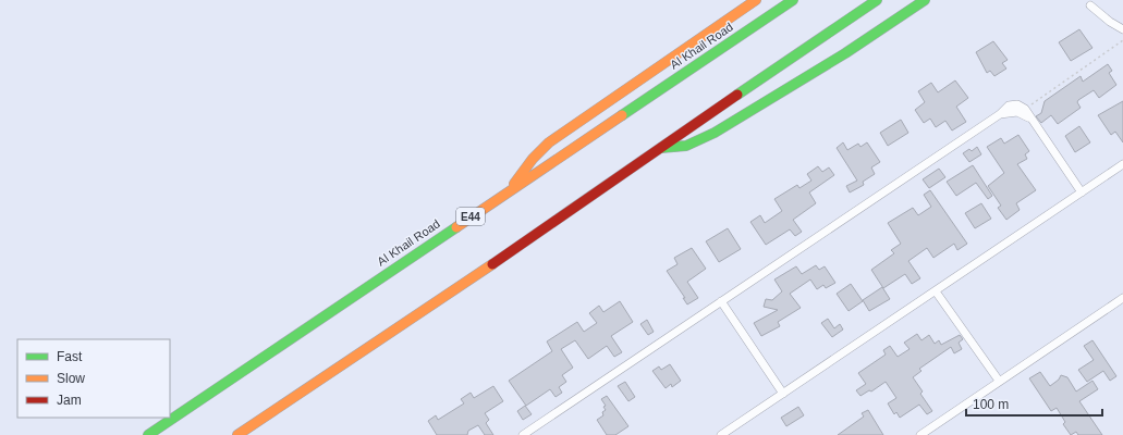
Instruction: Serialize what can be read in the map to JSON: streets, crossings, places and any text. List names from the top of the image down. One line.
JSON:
{"streets":{"highway":["Al Khail Road","E44"]},"legend":["Fast","Slow","Jam"],"scale_bar":"100 m"}
